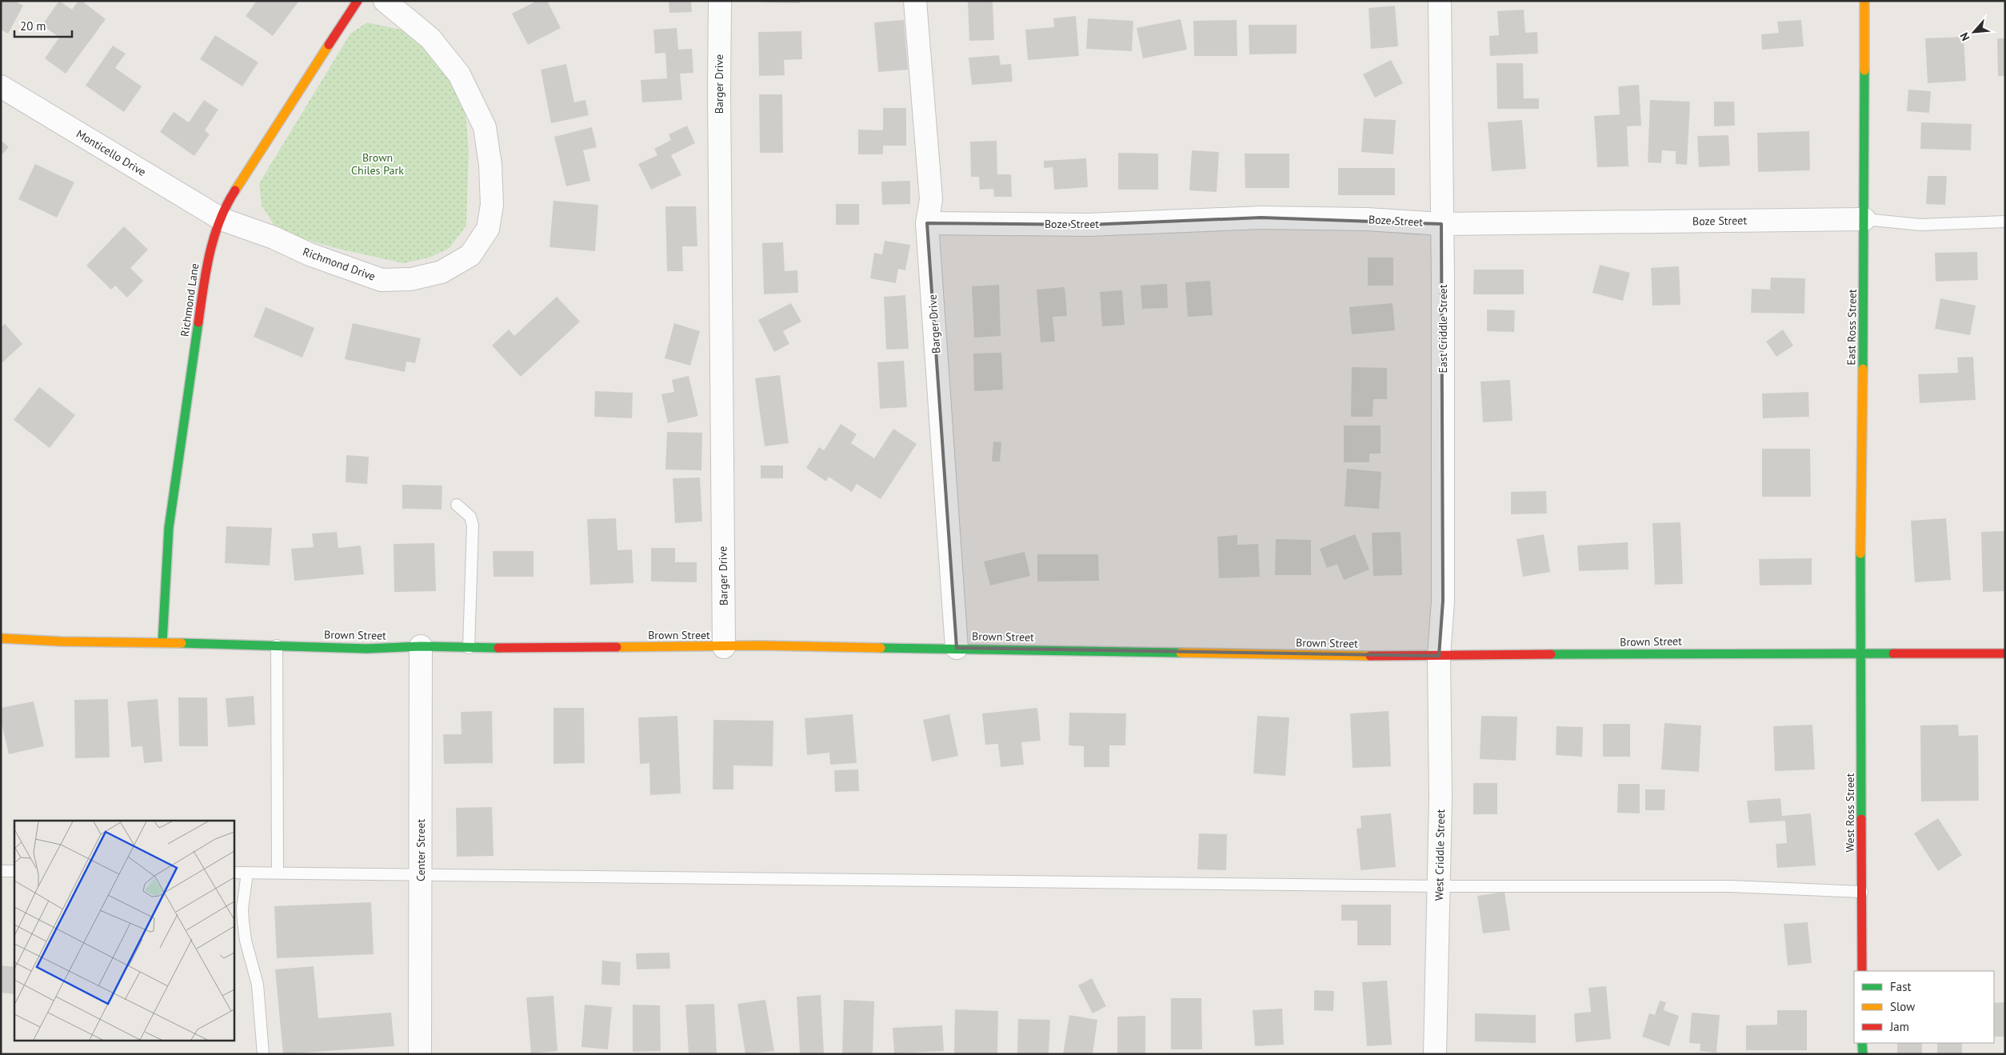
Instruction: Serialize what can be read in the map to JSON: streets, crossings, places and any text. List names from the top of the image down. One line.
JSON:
{"streets":{"main road":["Richmond Lane","East Ross Street","Brown Street","West Ross Street"],"street":["Barger Drive","Monticello Drive","Boze Street","Richmond Drive","East Criddle Street","Center Street","West Criddle Street"]},"crossings":[["Barger Drive","Boze Street"],["Barger Drive","Brown Street"],["Monticello Drive","Richmond Drive"],["Monticello Drive","Richmond Lane"],["Boze Street","East Ross Street"],["Boze Street","East Criddle Street"],["Richmond Drive","Richmond Lane"],["Richmond Lane","Brown Street"],["East Ross Street","Brown Street"],["East Ross Street","West Ross Street"],["East Criddle Street","Brown Street"],["East Criddle Street","West Criddle Street"],["Brown Street","West Ross Street"],["Brown Street","Center Street"],["Brown Street","West Criddle Street"]],"parks":["Brown Chiles Park"],"legend":["Fast","Slow","Jam"],"scale_bar":"20 m","north":"bottom left"}
